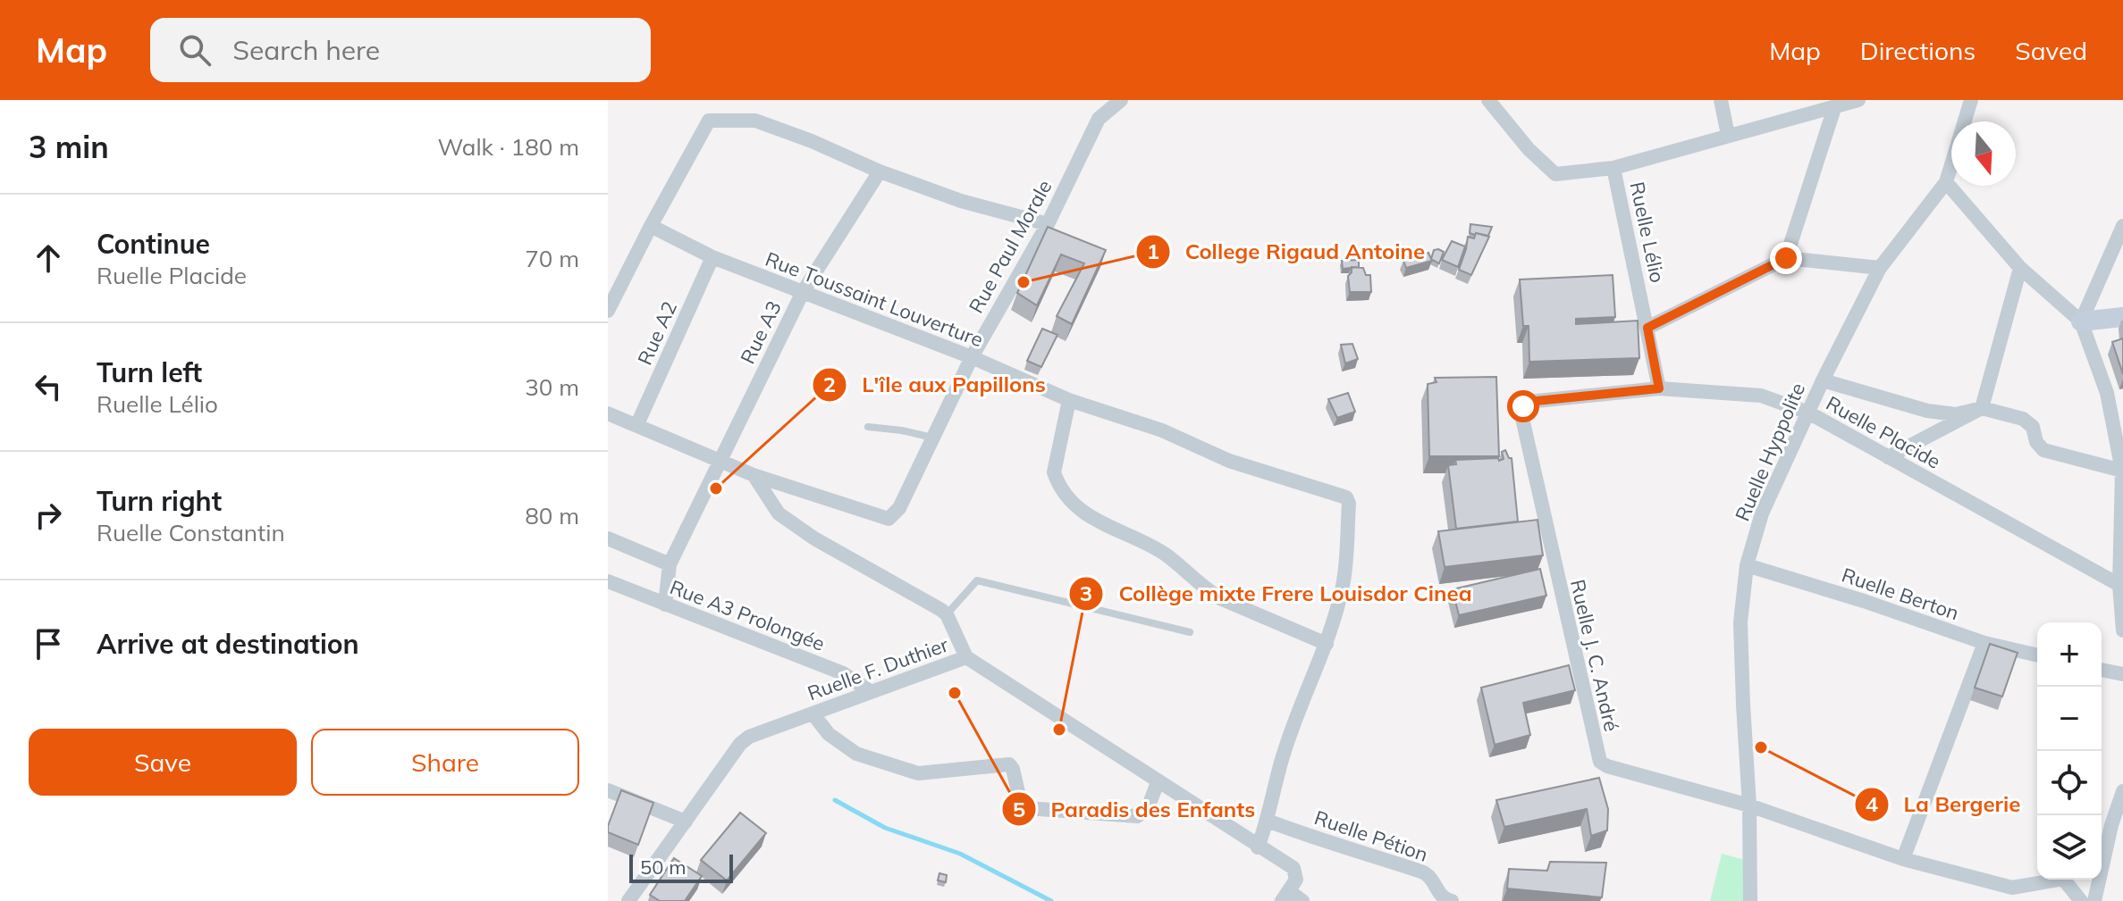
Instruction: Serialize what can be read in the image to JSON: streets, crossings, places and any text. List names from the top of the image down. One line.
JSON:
{"streets":{"street":["Ruelle Lélio","Rue Paul Morale","Rue Toussaint Louverture","Rue A3","Rue A2","Ruelle Placide","Ruelle Hyppolite","Ruelle Berton","Rue A3 Prolongée","Ruelle J. C. André","Ruelle F. Duthier","Ruelle Pétion"]},"crossings":[["Ruelle Lélio","Ruelle Placide"],["Rue Paul Morale","Rue Toussaint Louverture"],["Rue Toussaint Louverture","Rue A3"],["Rue Toussaint Louverture","Rue A2"],["Rue Toussaint Louverture","Ruelle F. Duthier"],["Rue Toussaint Louverture","Ruelle Pétion"],["Rue A3","Rue A3 Prolongée"],["Ruelle Placide","Ruelle Hyppolite"],["Ruelle Placide","Ruelle J. C. André"],["Ruelle Hyppolite","Ruelle Berton"],["Ruelle Hyppolite","Ruelle J. C. André"],["Rue A3 Prolongée","Ruelle F. Duthier"]],"places":["College Rigaud Antoine","L'île aux Papillons","Paradis des Enfants","Collège mixte Frere Louisdor Cinea","La Bergerie"],"scale_bar":"50 m","north":"bottom","page":{"header":"Map","search":"Search here","nav":["Map","Directions","Saved"],"heading":["3 min","Walk · 180 m"],"list":[["Continue","Ruelle Placide","70 m"],["Turn left","Ruelle Lélio","30 m"],["Turn right","Ruelle Constantin","80 m"],"Arrive at destination"],"map_buttons":["+","−"],"buttons":["Save","Share"],"scale":"50 m"}}
